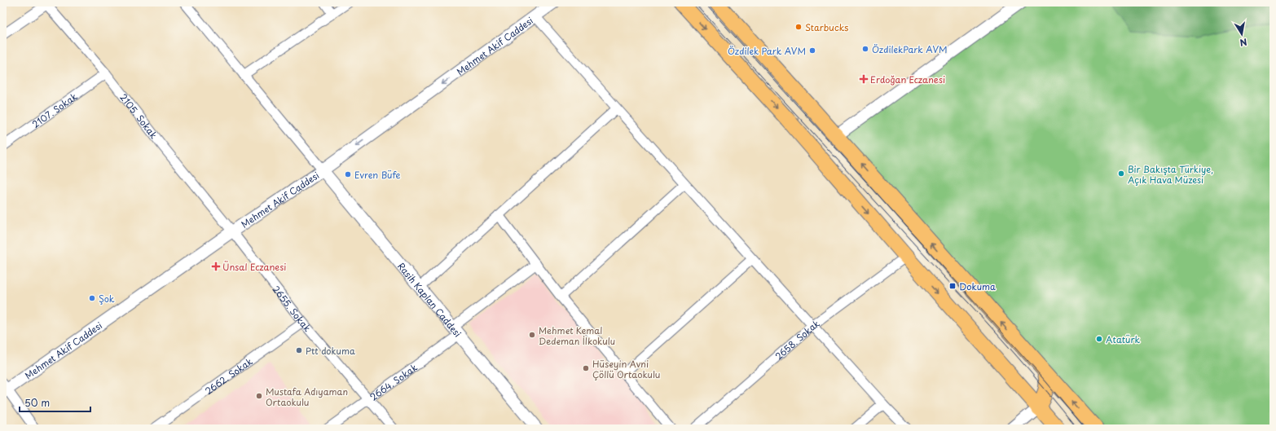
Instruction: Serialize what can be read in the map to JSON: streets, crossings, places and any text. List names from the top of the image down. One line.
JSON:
{"streets":{"street":["Mehmet Akif Caddesi","2107. Sokak","2105. Sokak","Rasih Kaplan Caddesi","2655. Sokak","2658. Sokak","2662. Sokak","2664. Sokak"]},"crossings":[["Mehmet Akif Caddesi","2105. Sokak"],["Mehmet Akif Caddesi","Rasih Kaplan Caddesi"],["Mehmet Akif Caddesi","2655. Sokak"],["2107. Sokak","2105. Sokak"],["2105. Sokak","2655. Sokak"],["Rasih Kaplan Caddesi","2664. Sokak"],["2655. Sokak","2662. Sokak"],["2655. Sokak","2664. Sokak"]],"one_way":["Mehmet Akif Caddesi"],"places":{"other":["Starbucks","ÖzdilekPark AVM","Özdilek Park AVM","Bir Bakışta Türkiye, Açık Hava Müzesi","Evren Büfe","Şok","Mehmet Kemal Dedeman İlkokulu","Atatürk","Ptt dokuma","Hüseyin Avni Çöllü Ortaokulu","Mustafa Adıyaman Ortaokulu"],"health":["Erdoğan Eczanesi","Ünsal Eczanesi"],"transit":["Dokuma"]},"scale_bar":"50 m","north":"bottom"}
